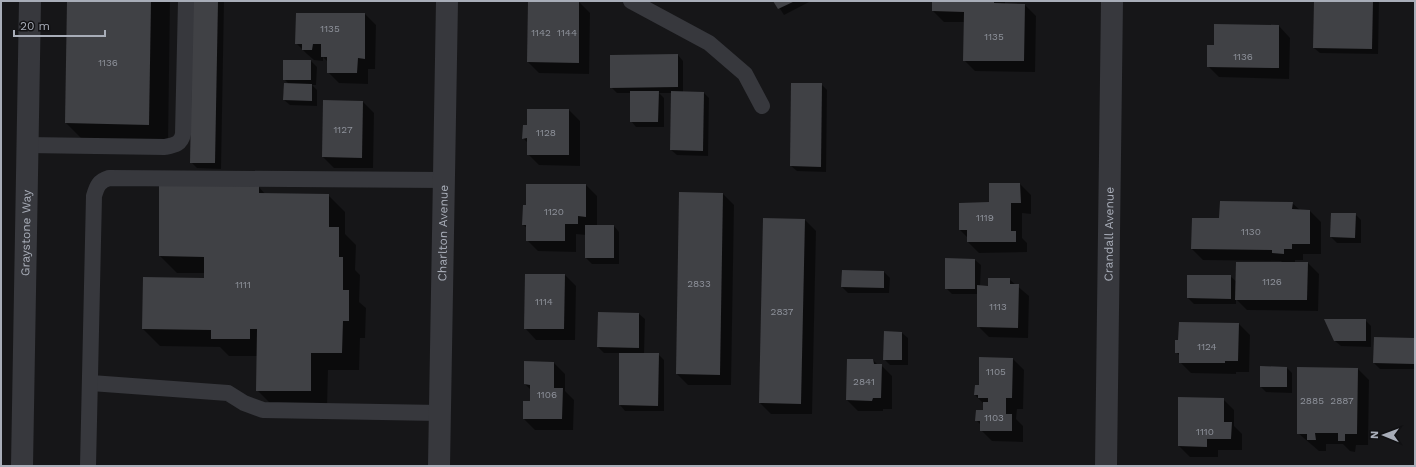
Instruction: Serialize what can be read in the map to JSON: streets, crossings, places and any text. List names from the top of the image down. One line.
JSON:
{"streets":{"street":["Charlton Avenue","Graystone Way","Crandall Avenue"]},"house_numbers":["1135","1142","1144","1135","1136","1136","1127","1128","1120","1119","1130","1126","2833","1111","1114","1113","2837","1124","1105","2841","1106","2885","2887","1103","1110"],"scale_bar":"20 m","north":"left"}
